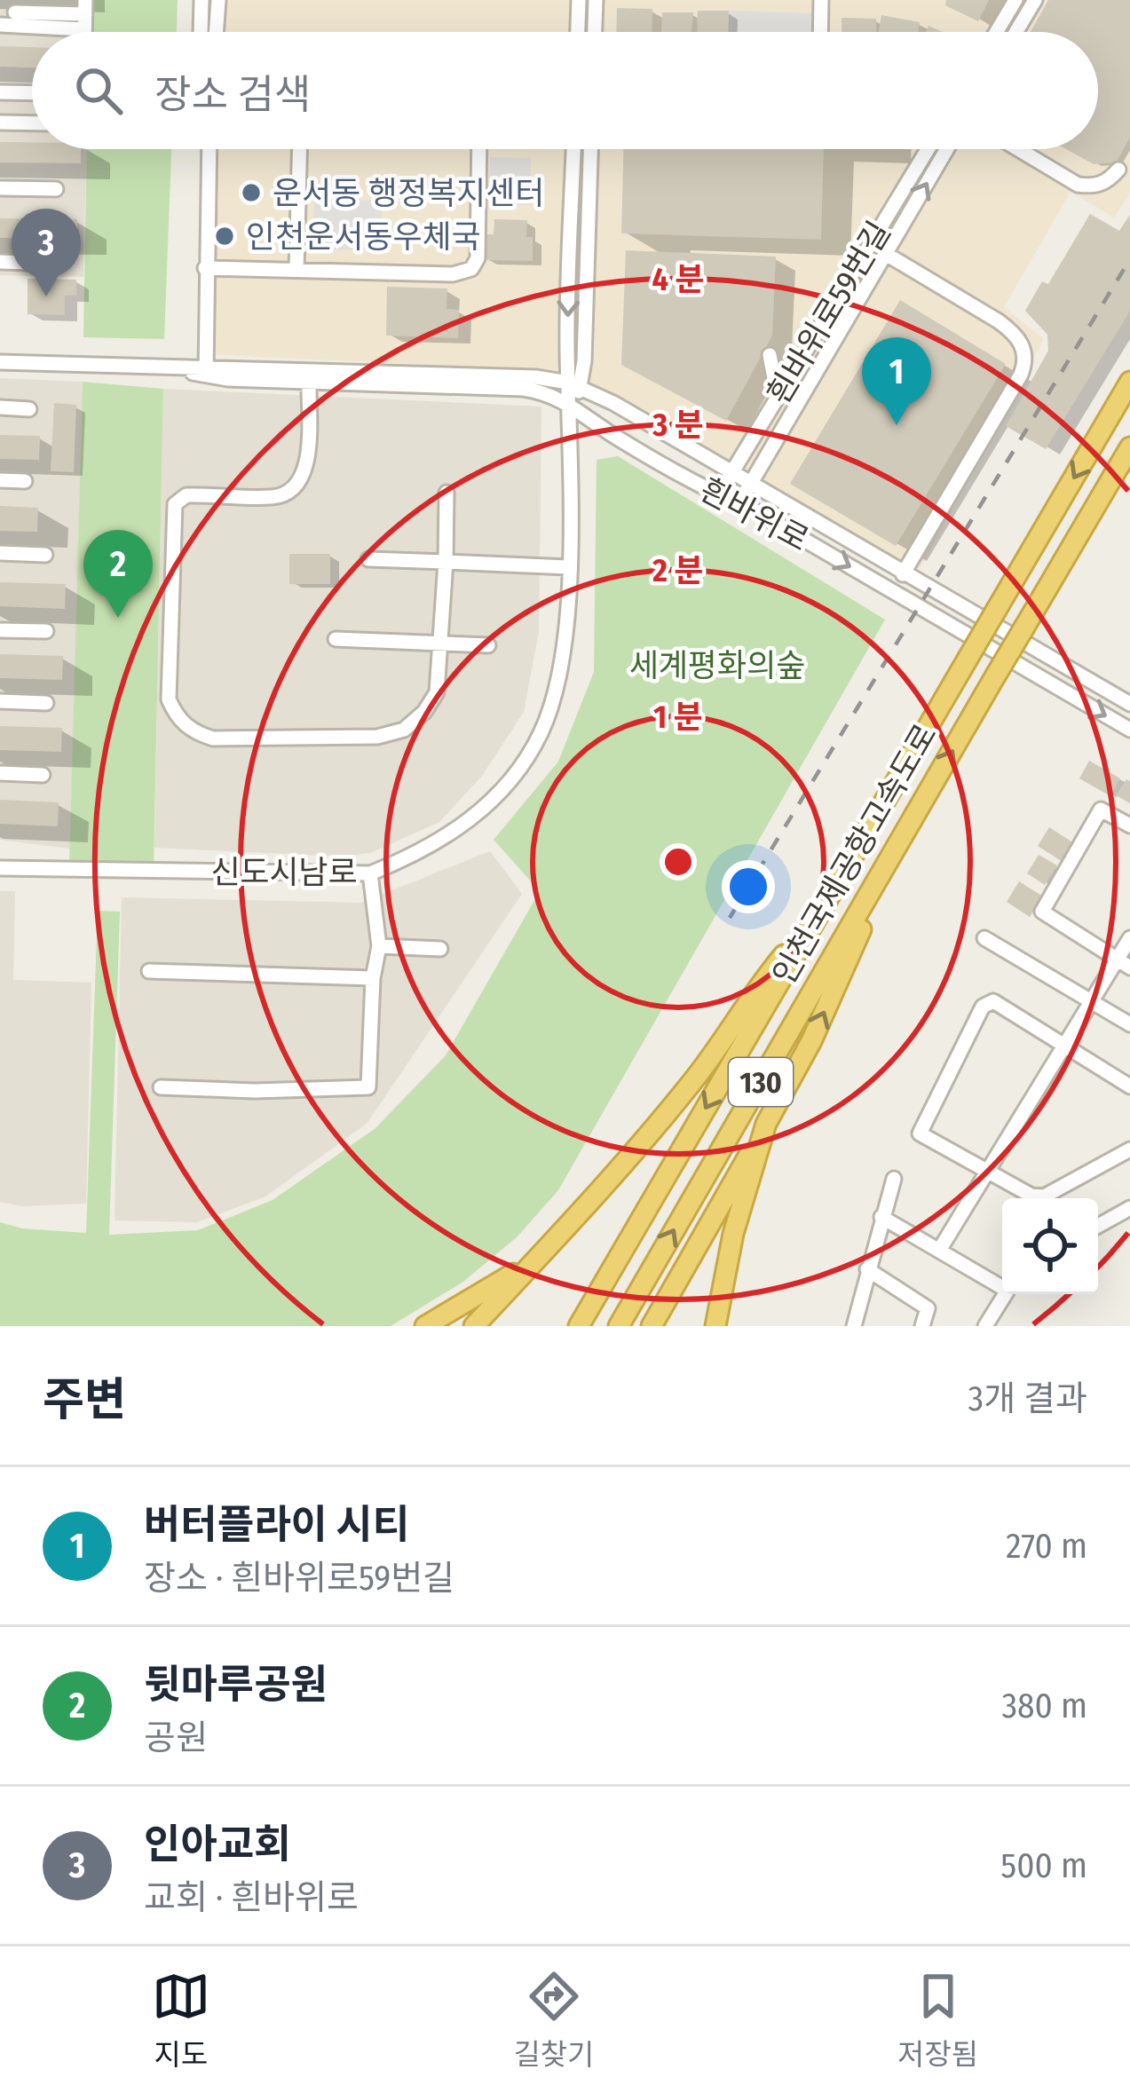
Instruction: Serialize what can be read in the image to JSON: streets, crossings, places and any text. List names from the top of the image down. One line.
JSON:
{"streets":{"highway":["인천국제공항고속도로","130"],"street":["흰바위로59번길","흰바위로","신도시남로"]},"crossings":[["흰바위로59번길","흰바위로"],["흰바위로","신도시남로"]],"parks":["세계평화의숲"],"places":["운서동 행정복지센터","인천운서동우체국"],"page":{"search":"장소 검색","pins":["3","1","2"],"heading":["주변","3개 결과"],"list":[{"mark":"1","name":"버터플라이 시티","note":"장소 · 흰바위로59번길","value":"270 m"},{"mark":"2","name":"뒷마루공원","note":"공원","value":"380 m"},{"mark":"3","name":"인아교회","note":"교회 · 흰바위로","value":"500 m"}],"nav":["지도","길찾기","저장됨"]},"rings":["4 분","3 분","2 분","1 분"]}
